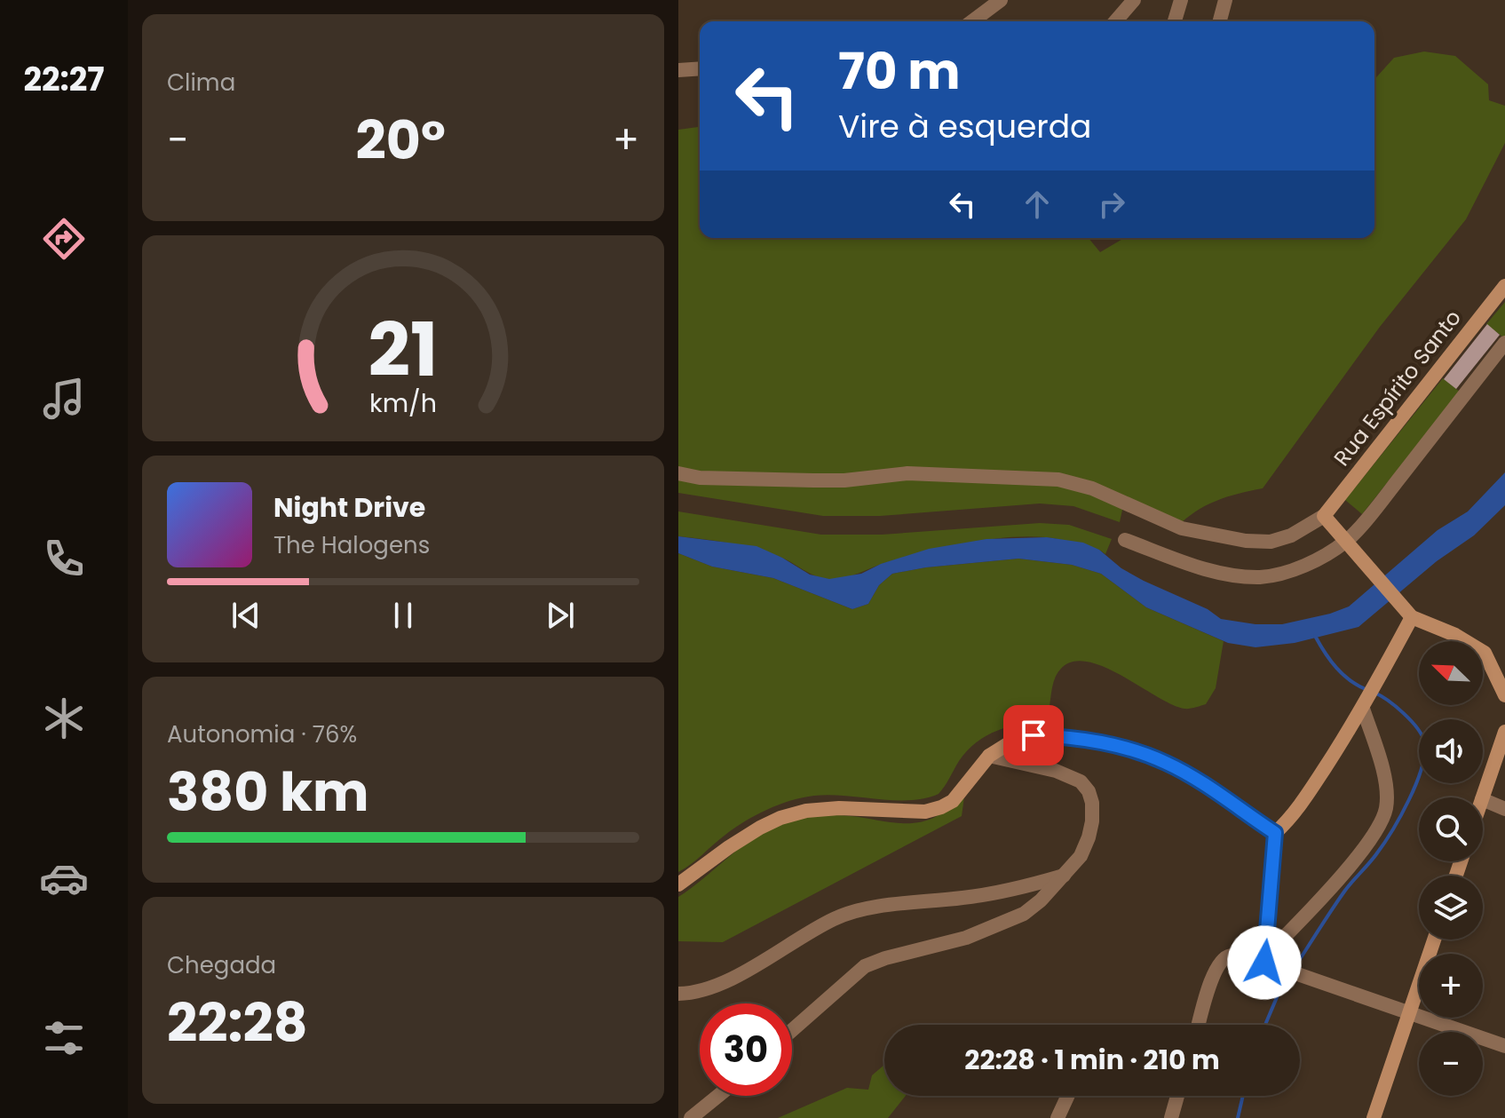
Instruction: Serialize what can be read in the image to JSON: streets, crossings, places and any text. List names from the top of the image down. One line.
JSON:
{"streets":{"main road":["Rua Espírito Santo"]},"north":"top left","page":{"tabs":"22:27","tile":["Clima",["Autonomia · 76%","380 km"],["Chegada","22:28"]],"turn":["70 m","Vire à esquerda"],"heat":["−","20°","+"],"song":["Night Drive","The Halogens"],"map_buttons":["+","−"],"limit":"30","trip":"22:28 · 1 min · 210 m","gauge":["21","km/h"]}}
